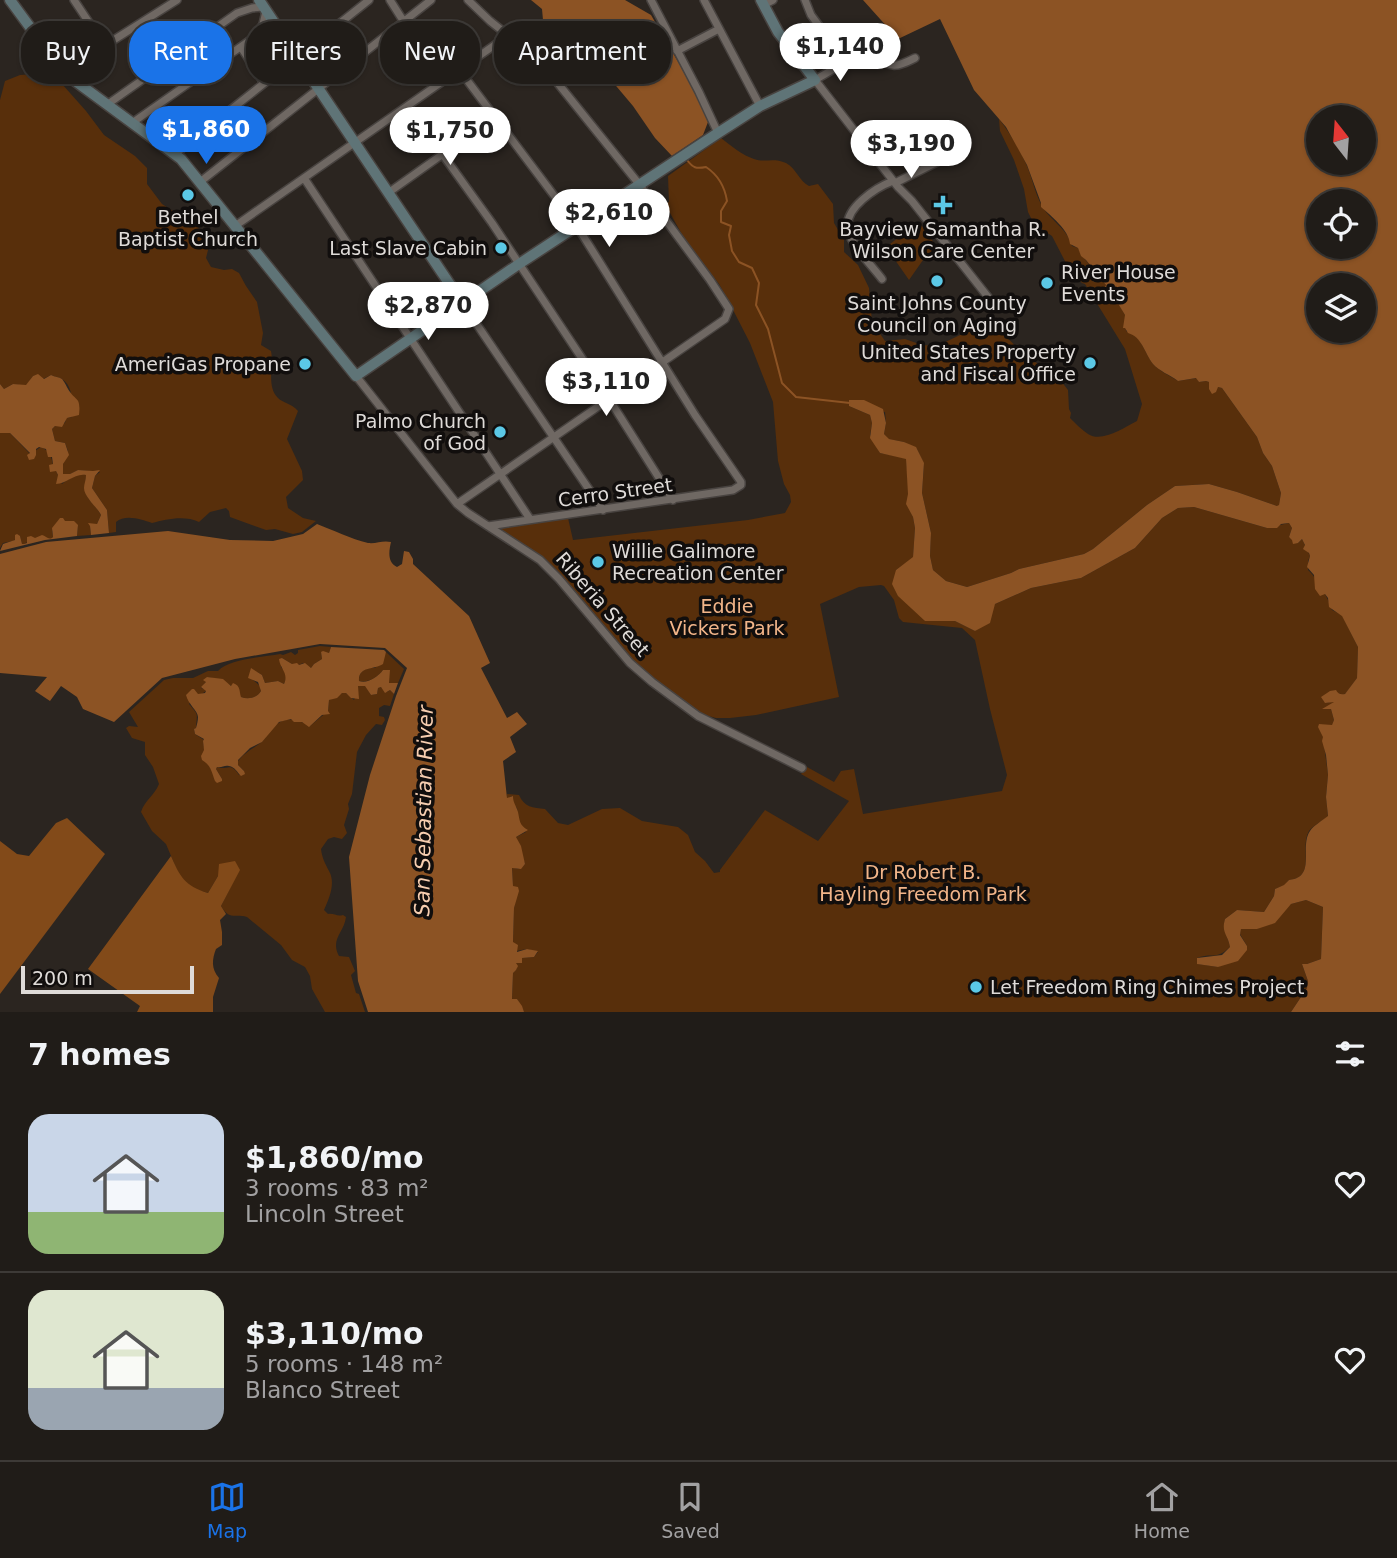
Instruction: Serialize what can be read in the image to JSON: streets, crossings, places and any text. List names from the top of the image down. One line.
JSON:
{"streets":{"street":["Cerro Street","Riberia Street"]},"crossings":[["Cerro Street","Riberia Street"]],"water":["San Sebastian River"],"parks":["Eddie Vickers Park","Dr Robert B. Hayling Freedom Park"],"places":{"other":["Bethel Baptist Church","Last Slave Cabin","Saint Johns County Council on Aging","River House Events","United States Property and Fiscal Office","AmeriGas Propane","Palmo Church of God","Willie Galimore Recreation Center","Let Freedom Ring Chimes Project"],"health":["Bayview Samantha R. Wilson Care Center"]},"scale_bar":"200 m","north":"top","page":{"chip":["Buy","Rent","Filters","New","Apartment"],"price":["$1,140","$1,860","$1,750","$3,190","$2,610","$2,870","$3,110"],"scale":"200 m","heading":"7 homes","list":[{"name":"$1,860/mo","note":"3 rooms · 83 m² · Lincoln Street"},{"name":"$3,110/mo","note":"5 rooms · 148 m² · Blanco Street"}],"tabs":["Map","Saved","Home"]}}
